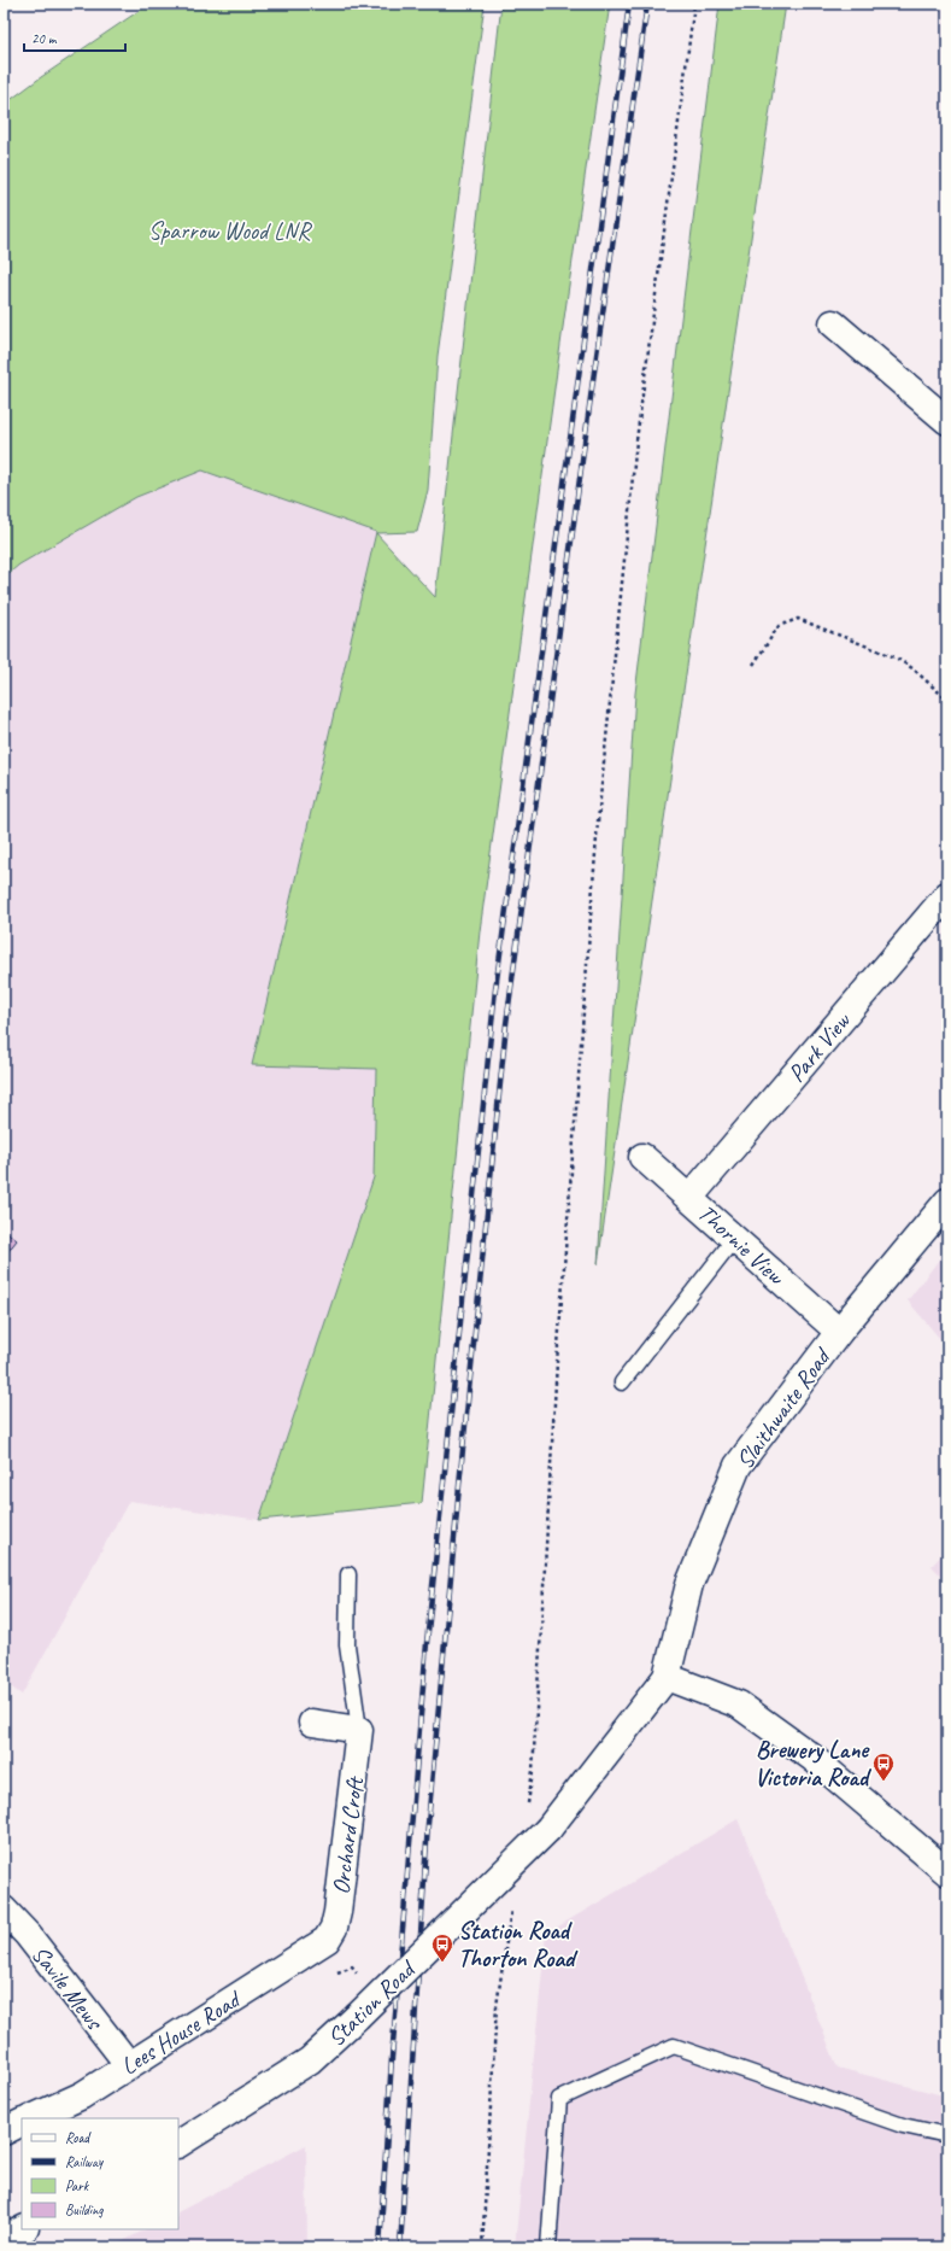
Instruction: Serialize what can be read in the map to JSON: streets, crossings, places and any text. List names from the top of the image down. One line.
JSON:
{"streets":{"street":["Park View","Thornie View","Slaithwaite Road","Orchard Croft","Savile Mews","Station Road","Lees House Road"]},"crossings":[["Park View","Thornie View"],["Thornie View","Slaithwaite Road"],["Slaithwaite Road","Station Road"],["Orchard Croft","Lees House Road"],["Savile Mews","Lees House Road"]],"parks":["Sparrow Wood LNR"],"places":{"bus stop":["Brewery Lane Victoria Road","Station Road Thorton Road"]},"legend":["Road","Railway","Park","Building"],"scale_bar":"20 m"}
